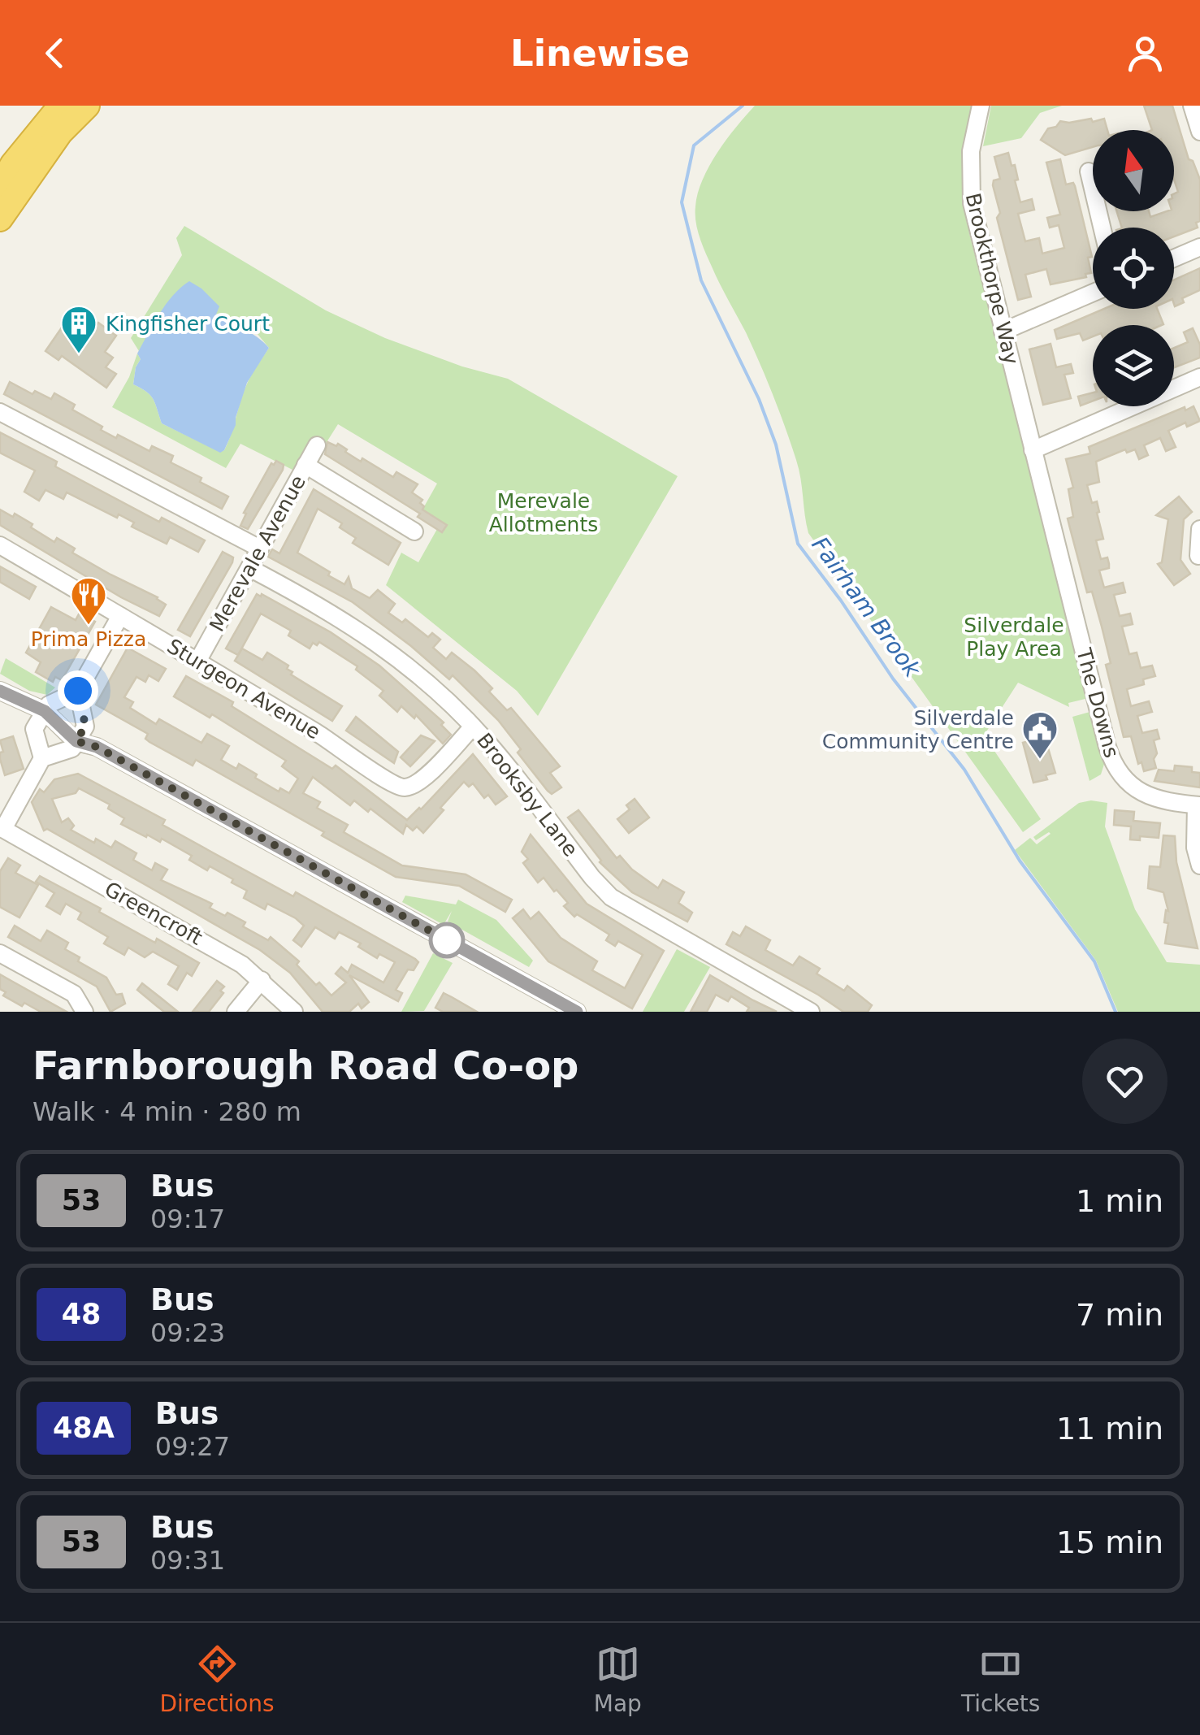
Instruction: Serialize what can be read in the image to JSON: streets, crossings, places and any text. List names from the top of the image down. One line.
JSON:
{"streets":{"street":["Brookthorpe Way","Merevale Avenue","Sturgeon Avenue","The Downs","Brooksby Lane","Greencroft"]},"crossings":[["Brookthorpe Way","The Downs"],["Merevale Avenue","Sturgeon Avenue"],["Merevale Avenue","Brooksby Lane"],["Sturgeon Avenue","Brooksby Lane"]],"water":["Fairham Brook"],"parks":["Merevale Allotments","Silverdale Play Area"],"places":{"building":["Kingfisher Court"],"restaurant":["Prima Pizza"],"public building":["Silverdale Community Centre"]},"lines":["bus line 53"],"north":"top","page":{"header":"Linewise","heading":["Farnborough Road Co-op","Walk · 4 min · 280 m"],"list":[{"mark":"53","name":"Bus","note":"09:17","value":"1 min"},{"mark":"48","name":"Bus","note":"09:23","value":"7 min"},{"mark":"48A","name":"Bus","note":"09:27","value":"11 min"},{"mark":"53","name":"Bus","note":"09:31","value":"15 min"}],"tabs":["Directions","Map","Tickets"]}}
